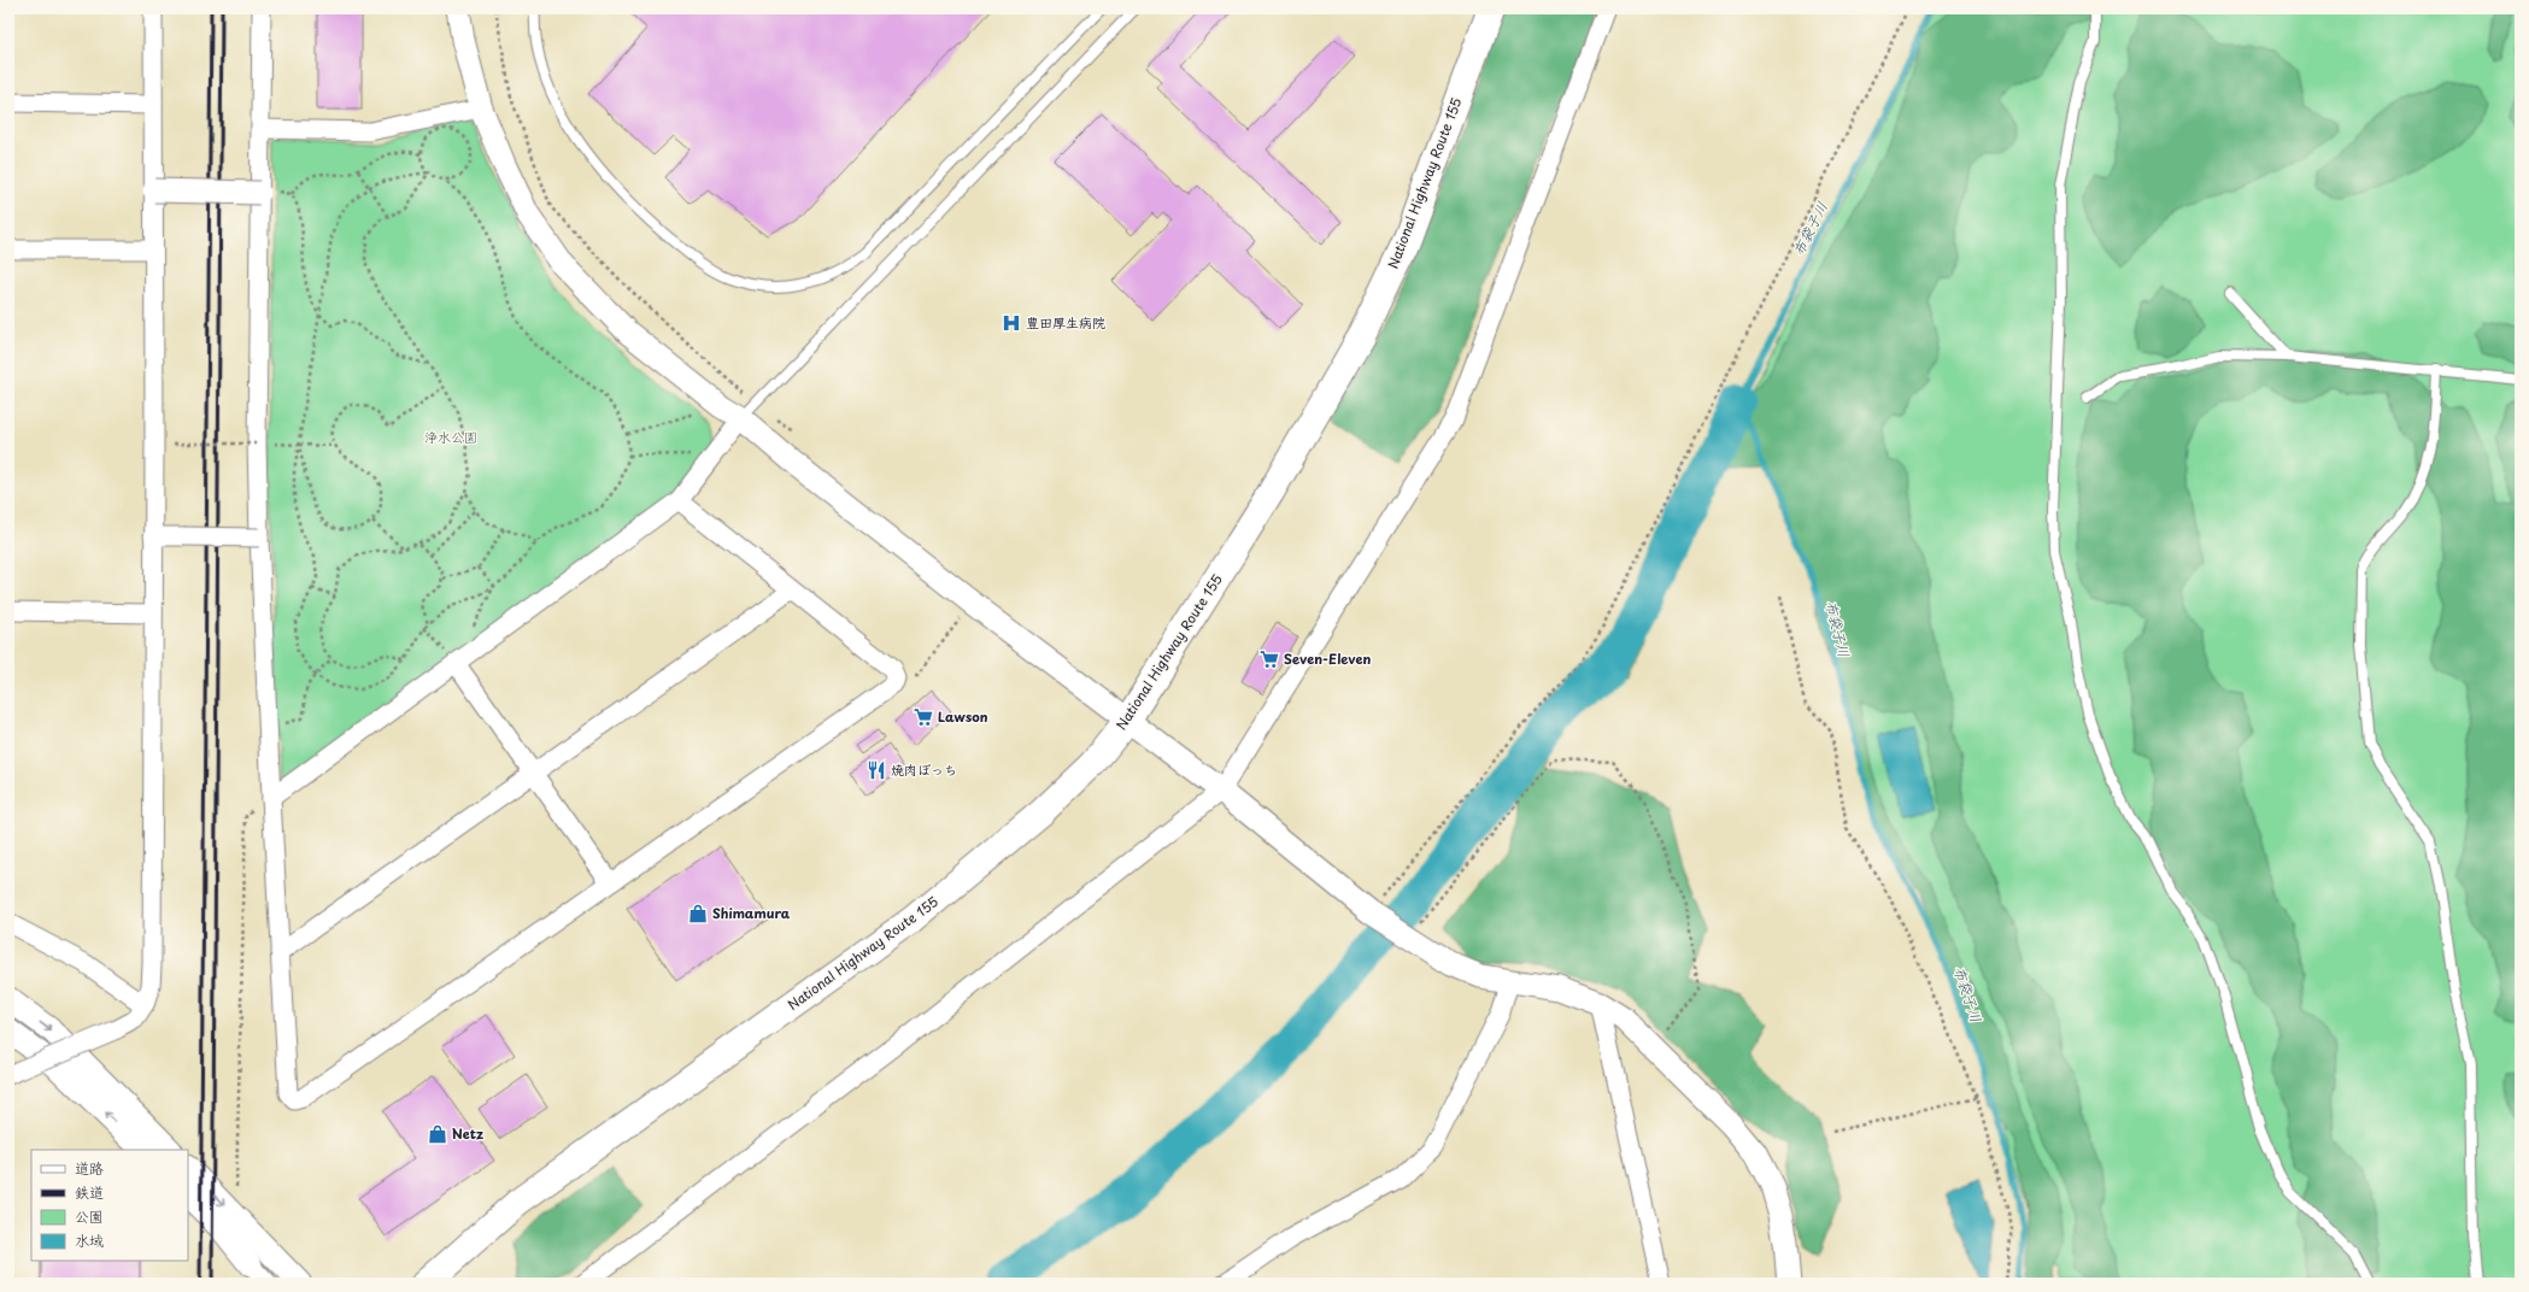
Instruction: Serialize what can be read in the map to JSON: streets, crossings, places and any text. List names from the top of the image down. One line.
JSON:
{"streets":{"highway":["National Highway Route 155"]},"water":["布袋子川"],"parks":["浄水公園"],"places":{"hospital":["豊田厚生病院"],"supermarket":["Seven-Eleven","Lawson"],"restaurant":["焼肉ぼっち"],"shop":["Shimamura","Netz"]},"legend":["道路","鉄道","公園","水域"]}
